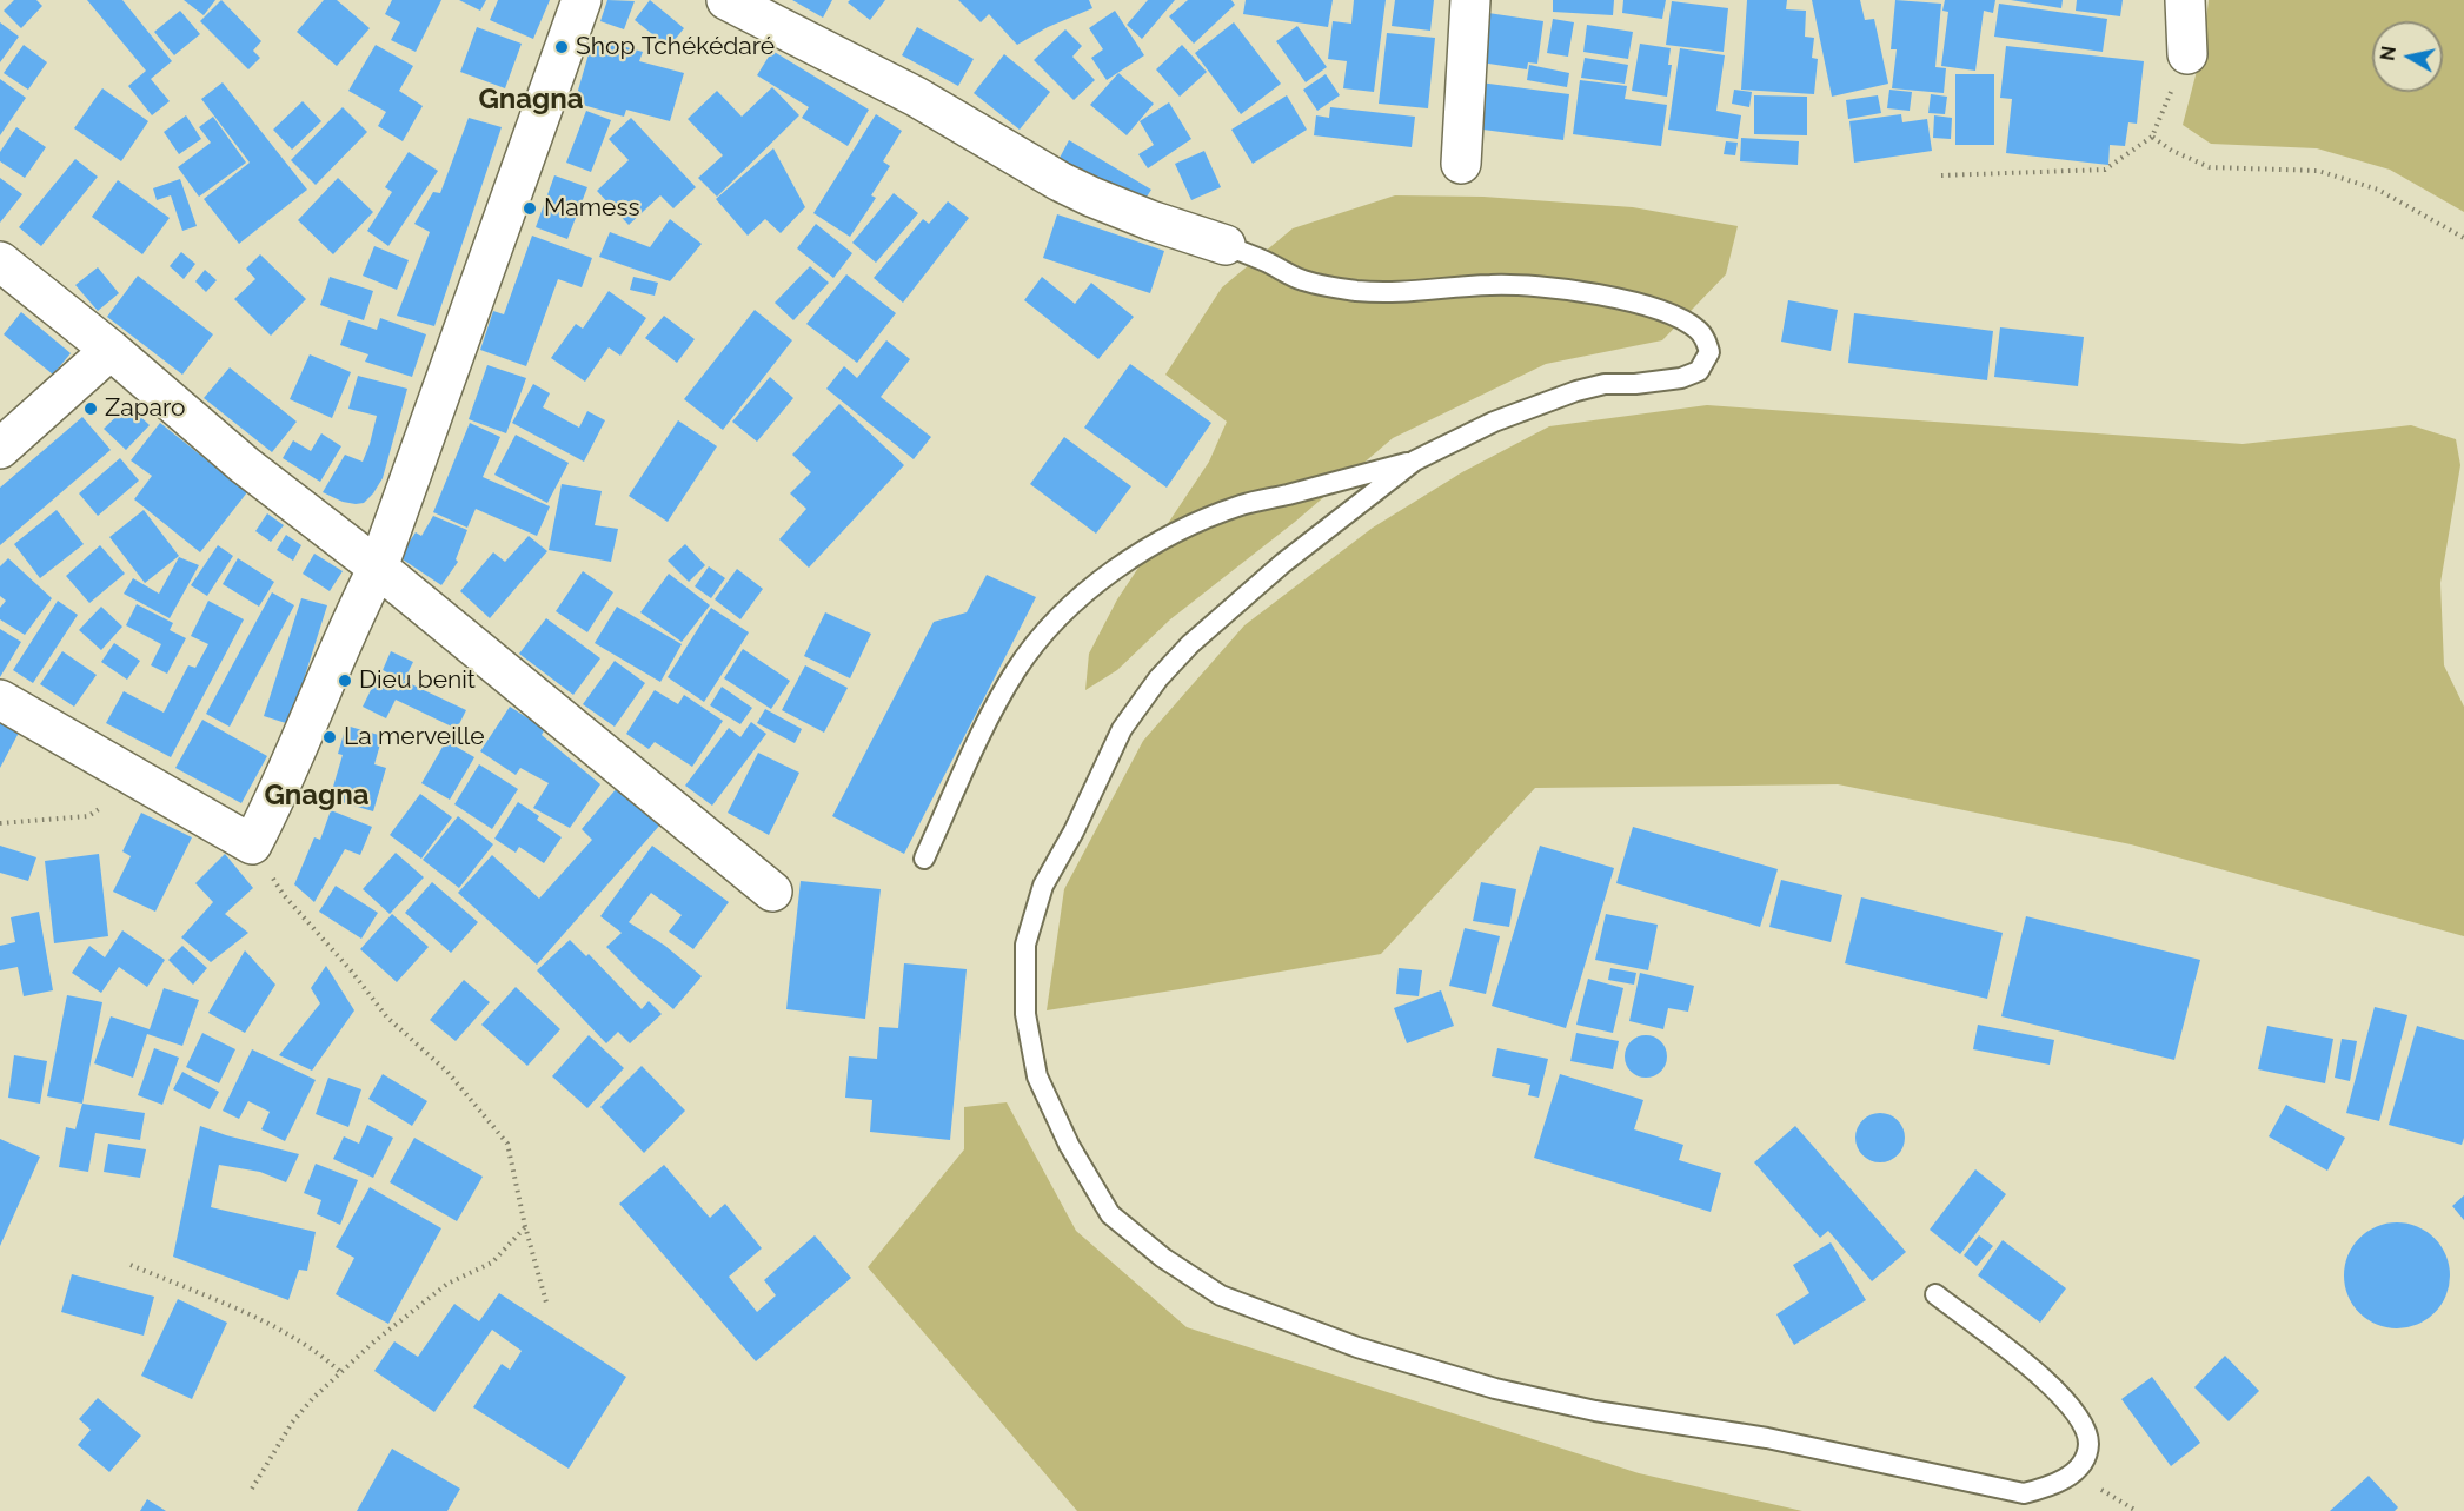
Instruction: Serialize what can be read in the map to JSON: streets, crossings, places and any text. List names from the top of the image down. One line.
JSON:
{"districts":["Gnagna","Gnagna"],"places":["Shop Tchékédaré","Mamess","Zaparo","Dieu benit","La merveille"],"north":"left"}
